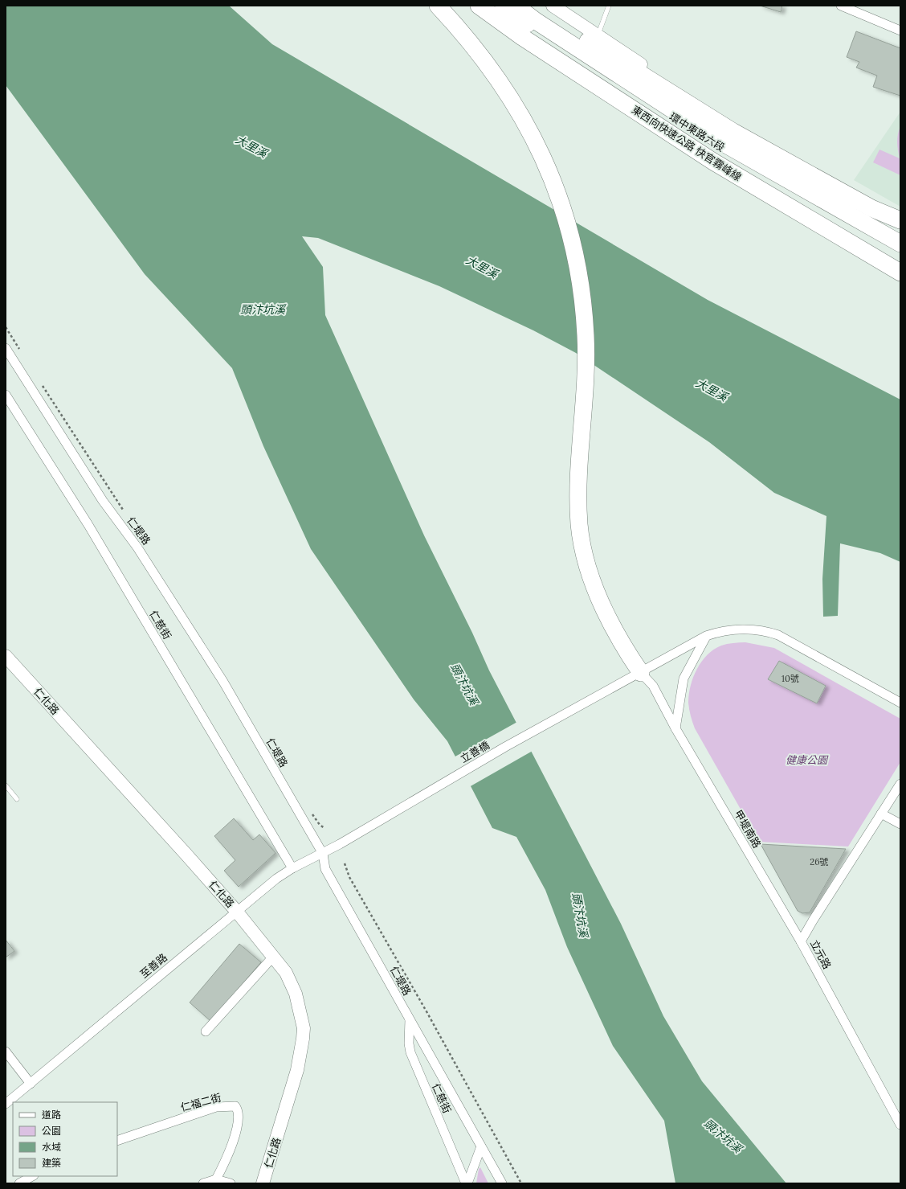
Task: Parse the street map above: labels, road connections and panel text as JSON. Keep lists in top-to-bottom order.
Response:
{
  "streets": {
    "highway": ["東西向快速公路 快官霧峰線"],
    "street": [
      "環中東路六段",
      "仁堤路",
      "仁慈街",
      "仁化路",
      "立善橋",
      "甲堤南路",
      "立元路",
      "至善路",
      "仁福二街"
    ]
  },
  "crossings": [
    ["仁堤路", "仁慈街"],
    ["仁堤路", "立善橋"],
    ["仁堤路", "至善路"],
    ["仁慈街", "至善路"],
    ["仁化路", "至善路"],
    ["立善橋", "甲堤南路"],
    ["立善橋", "至善路"],
    ["甲堤南路", "立元路"]
  ],
  "water": ["大里溪", "頭汴坑溪"],
  "parks": ["健康公園"],
  "house_numbers": ["10號", "26號"],
  "legend": [
    "道路",
    "公園",
    "水域",
    "建築"
  ]
}
